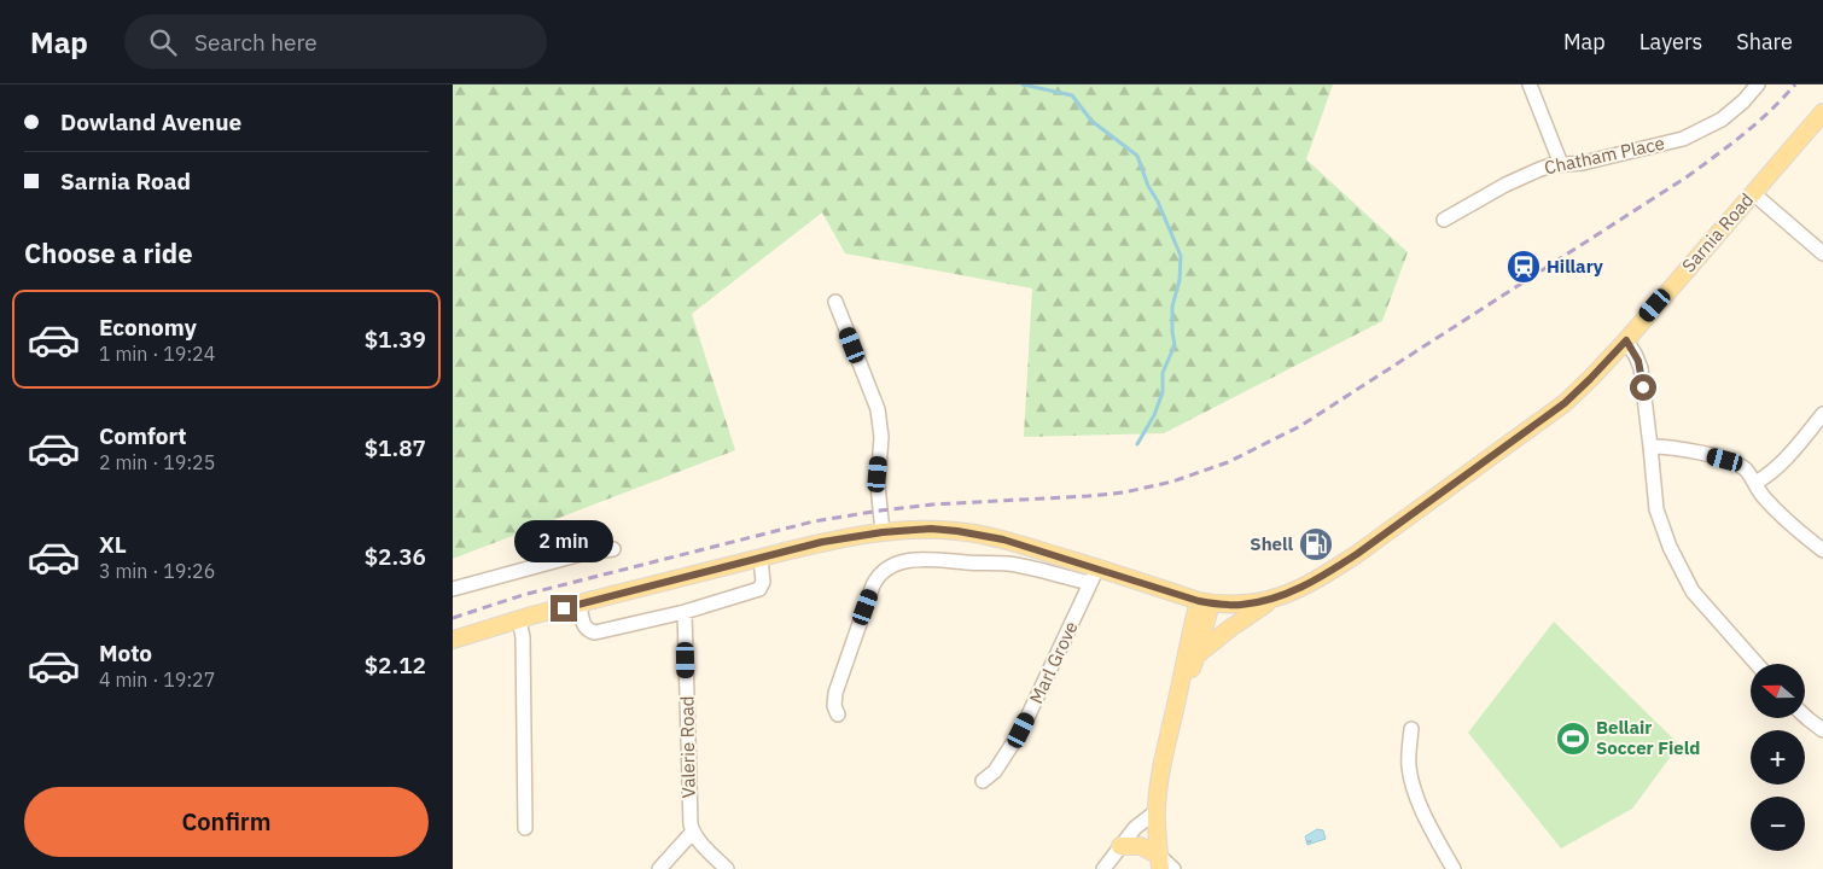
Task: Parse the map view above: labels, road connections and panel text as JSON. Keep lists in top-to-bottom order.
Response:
{
  "streets": {
    "main road": ["Sarnia Road"],
    "street": ["Chatham Place", "Marl Grove", "Valerie Road"]
  },
  "crossings": [
    ["Sarnia Road", "Marl Grove"]
  ],
  "places": {
    "station": ["Hillary"],
    "fuel station": ["Shell"],
    "sports": ["Bellair Soccer Field"]
  },
  "north": "left",
  "page": {
    "header": "Map",
    "search": "Search here",
    "nav": ["Map", "Layers", "Share"],
    "banner": ["Dowland Avenue", "Sarnia Road"],
    "heading": "Choose a ride",
    "list": [
      {
        "name": "Economy",
        "note": "1 min · 19:24",
        "value": "$1.39"
      },
      {
        "name": "Comfort",
        "note": "2 min · 19:25",
        "value": "$1.87"
      },
      {
        "name": "XL",
        "note": "3 min · 19:26",
        "value": "$2.36"
      },
      {
        "name": "Moto",
        "note": "4 min · 19:27",
        "value": "$2.12"
      }
    ],
    "bubble": "2 min",
    "map_buttons": ["+", "−"],
    "buttons": "Confirm"
  }
}
